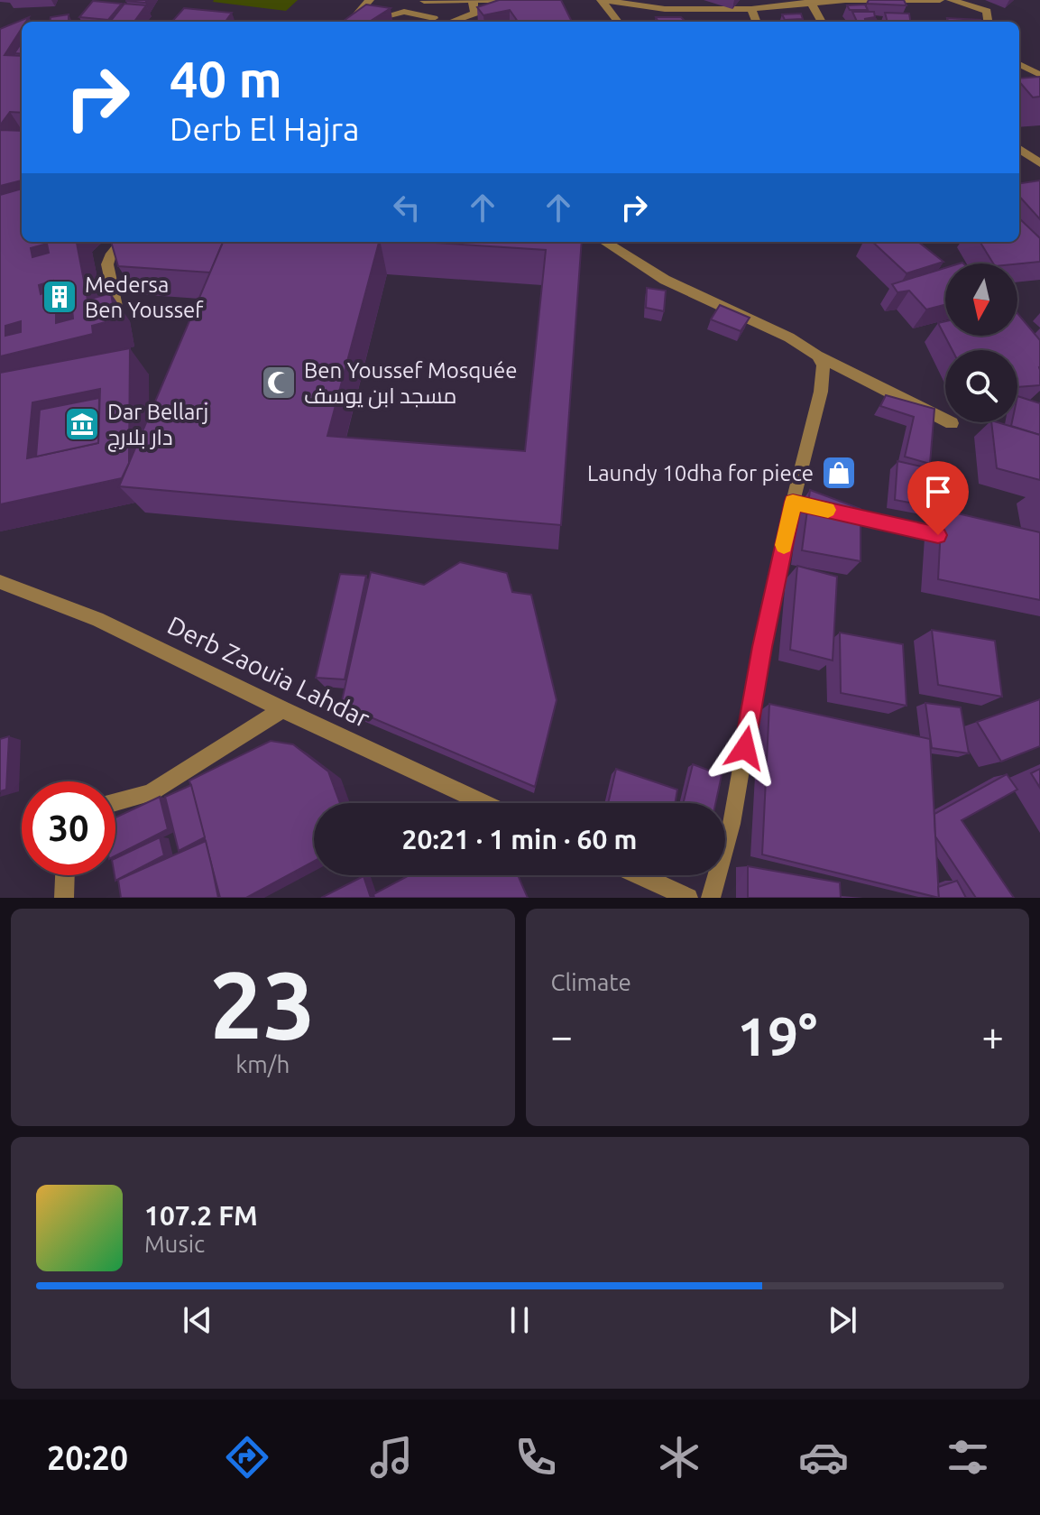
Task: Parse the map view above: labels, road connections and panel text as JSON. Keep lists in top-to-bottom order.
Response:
{
  "streets": {
    "street": ["Derb Zaouia Lahdar"]
  },
  "places": {
    "building": ["Medersa Ben Youssef"],
    "mosque": ["Ben Youssef Mosquée مسجد ابن يوسف"],
    "museum": ["Dar Bellarj دار بلارج"],
    "shop": ["Laundy 10dha for piece"]
  },
  "north": "bottom",
  "page": {
    "turn": ["40 m", "Derb El Hajra"],
    "limit": "30",
    "trip": "20:21 · 1 min · 60 m",
    "tile": [
      ["23", "km/h"],
      "Climate"
    ],
    "heat": ["−", "19°", "+"],
    "song": ["107.2 FM", "Music"],
    "tabs": "20:20"
  }
}
